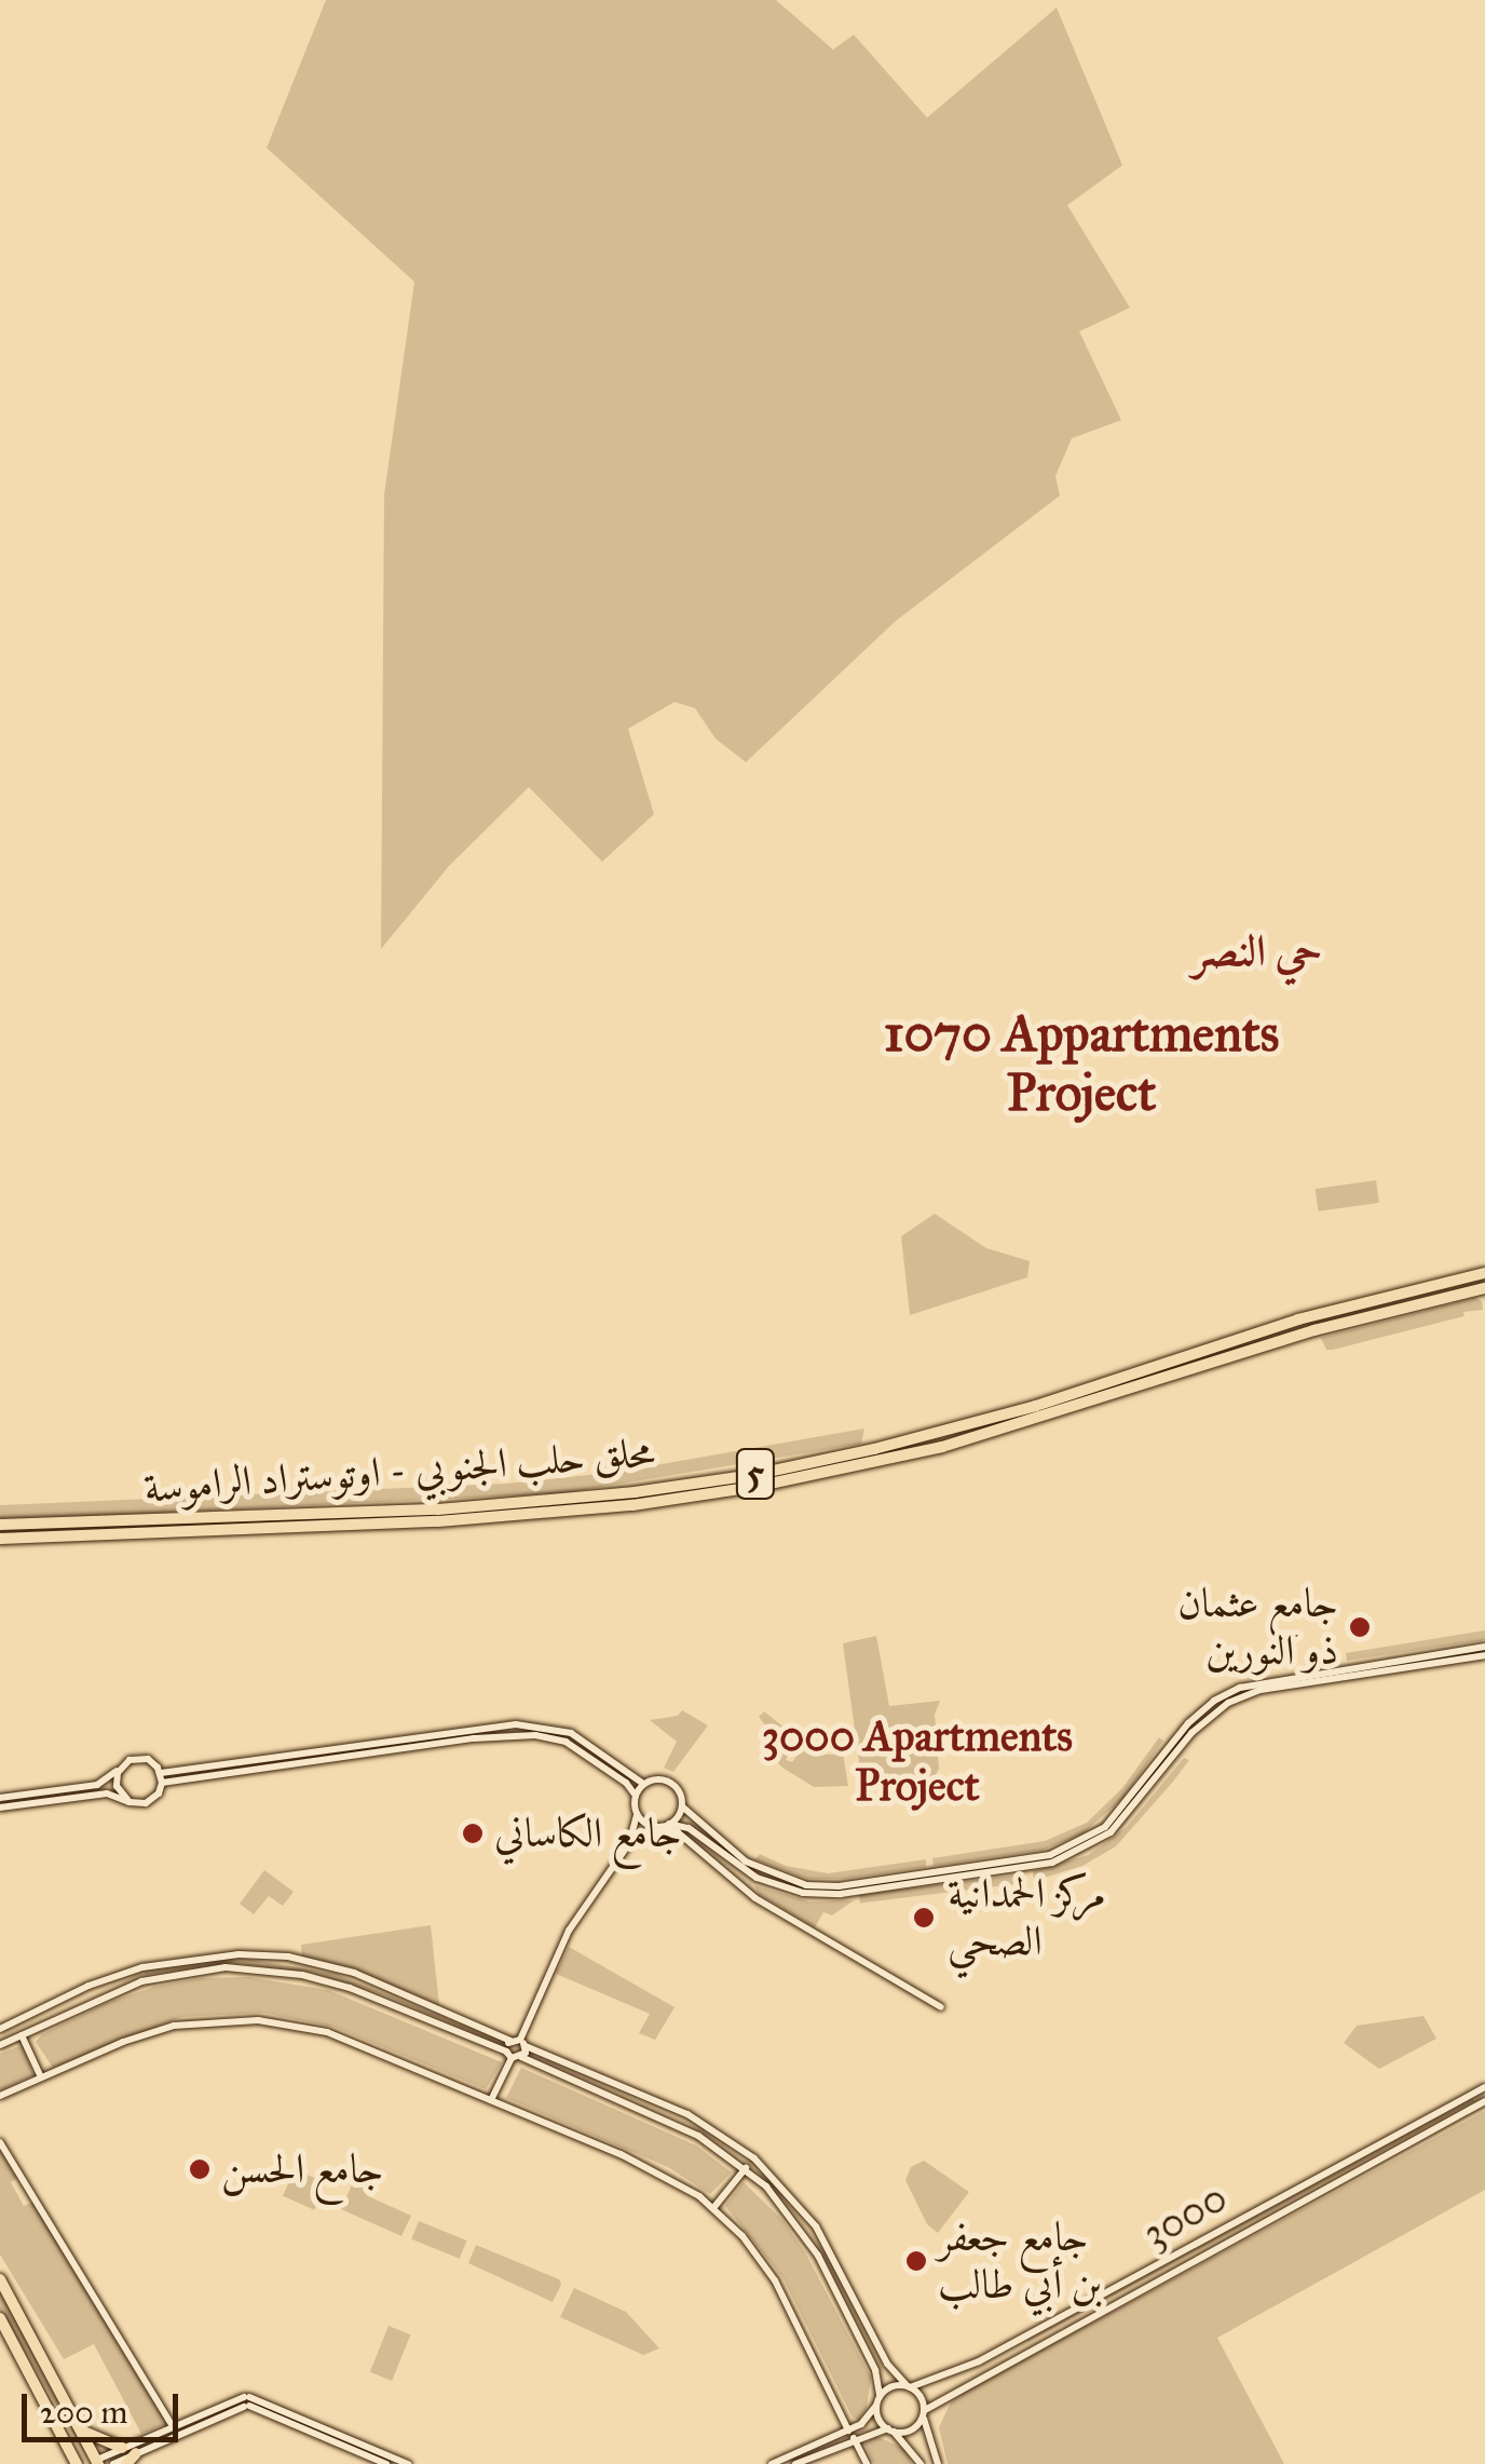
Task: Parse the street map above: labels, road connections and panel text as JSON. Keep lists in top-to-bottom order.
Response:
{
  "streets": {
    "highway": ["محلق حلب الجنوبي - اوتوستراد الراموسة", "5"],
    "street": ["3000"]
  },
  "districts": ["حي النصر", "1070 Appartments Project", "3000 Apartments Project"],
  "places": [
    "جامع عثمان ذو النورين",
    "جامع الكاساني",
    "مركز الحمدانية الصحي",
    "جامع الحسن",
    "جامع جعفر بن أبي طالب"
  ],
  "scale_bar": "200 m"
}
